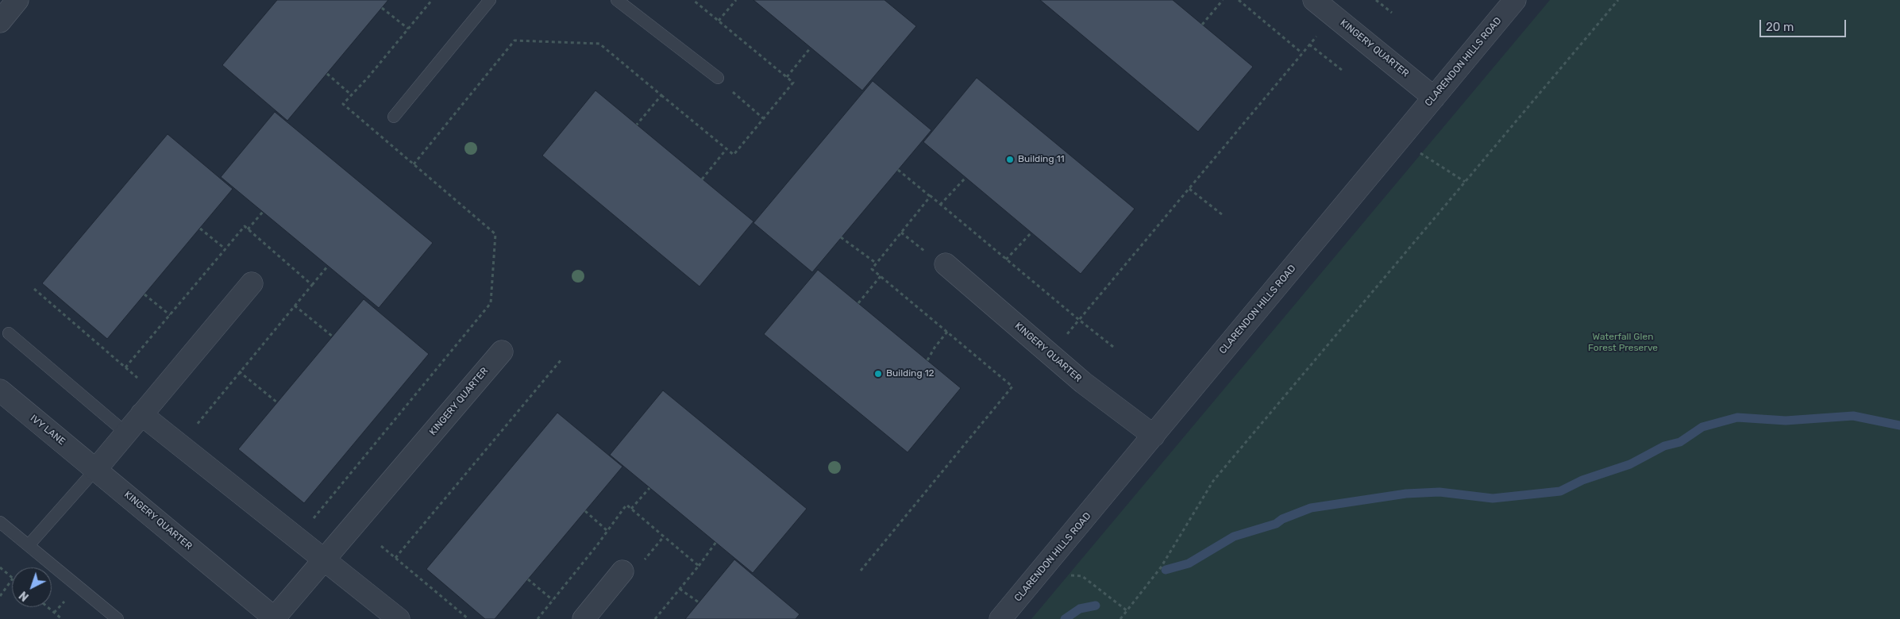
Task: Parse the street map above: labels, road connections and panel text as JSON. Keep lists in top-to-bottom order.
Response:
{
  "streets": {
    "street": ["KINGERY QUARTER", "CLARENDON HILLS ROAD", "IVY LANE"]
  },
  "crossings": [
    ["KINGERY QUARTER", "CLARENDON HILLS ROAD"],
    ["KINGERY QUARTER", "IVY LANE"]
  ],
  "parks": ["Waterfall Glen Forest Preserve"],
  "places": ["Building 11", "Building 12"],
  "scale_bar": "20 m",
  "north": "bottom left"
}
